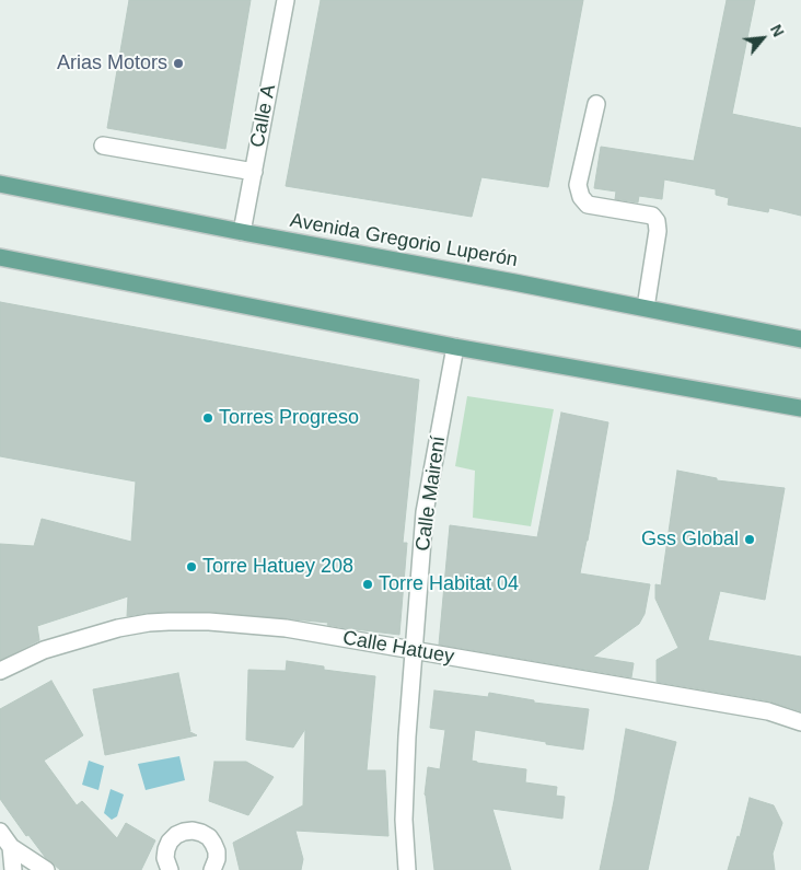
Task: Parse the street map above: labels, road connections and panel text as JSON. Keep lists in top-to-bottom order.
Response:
{
  "streets": {
    "main road": ["Avenida Gregorio Luperón"],
    "street": ["Calle A", "Calle Mairení", "Calle Hatuey"]
  },
  "crossings": [
    ["Calle A", "Avenida Gregorio Luperón"],
    ["Calle Mairení", "Calle Hatuey"]
  ],
  "places": [
    "Arias Motors",
    "Torres Progreso",
    "Gss Global",
    "Torre Hatuey 208",
    "Torre Habitat 04"
  ],
  "north": "top right"
}
